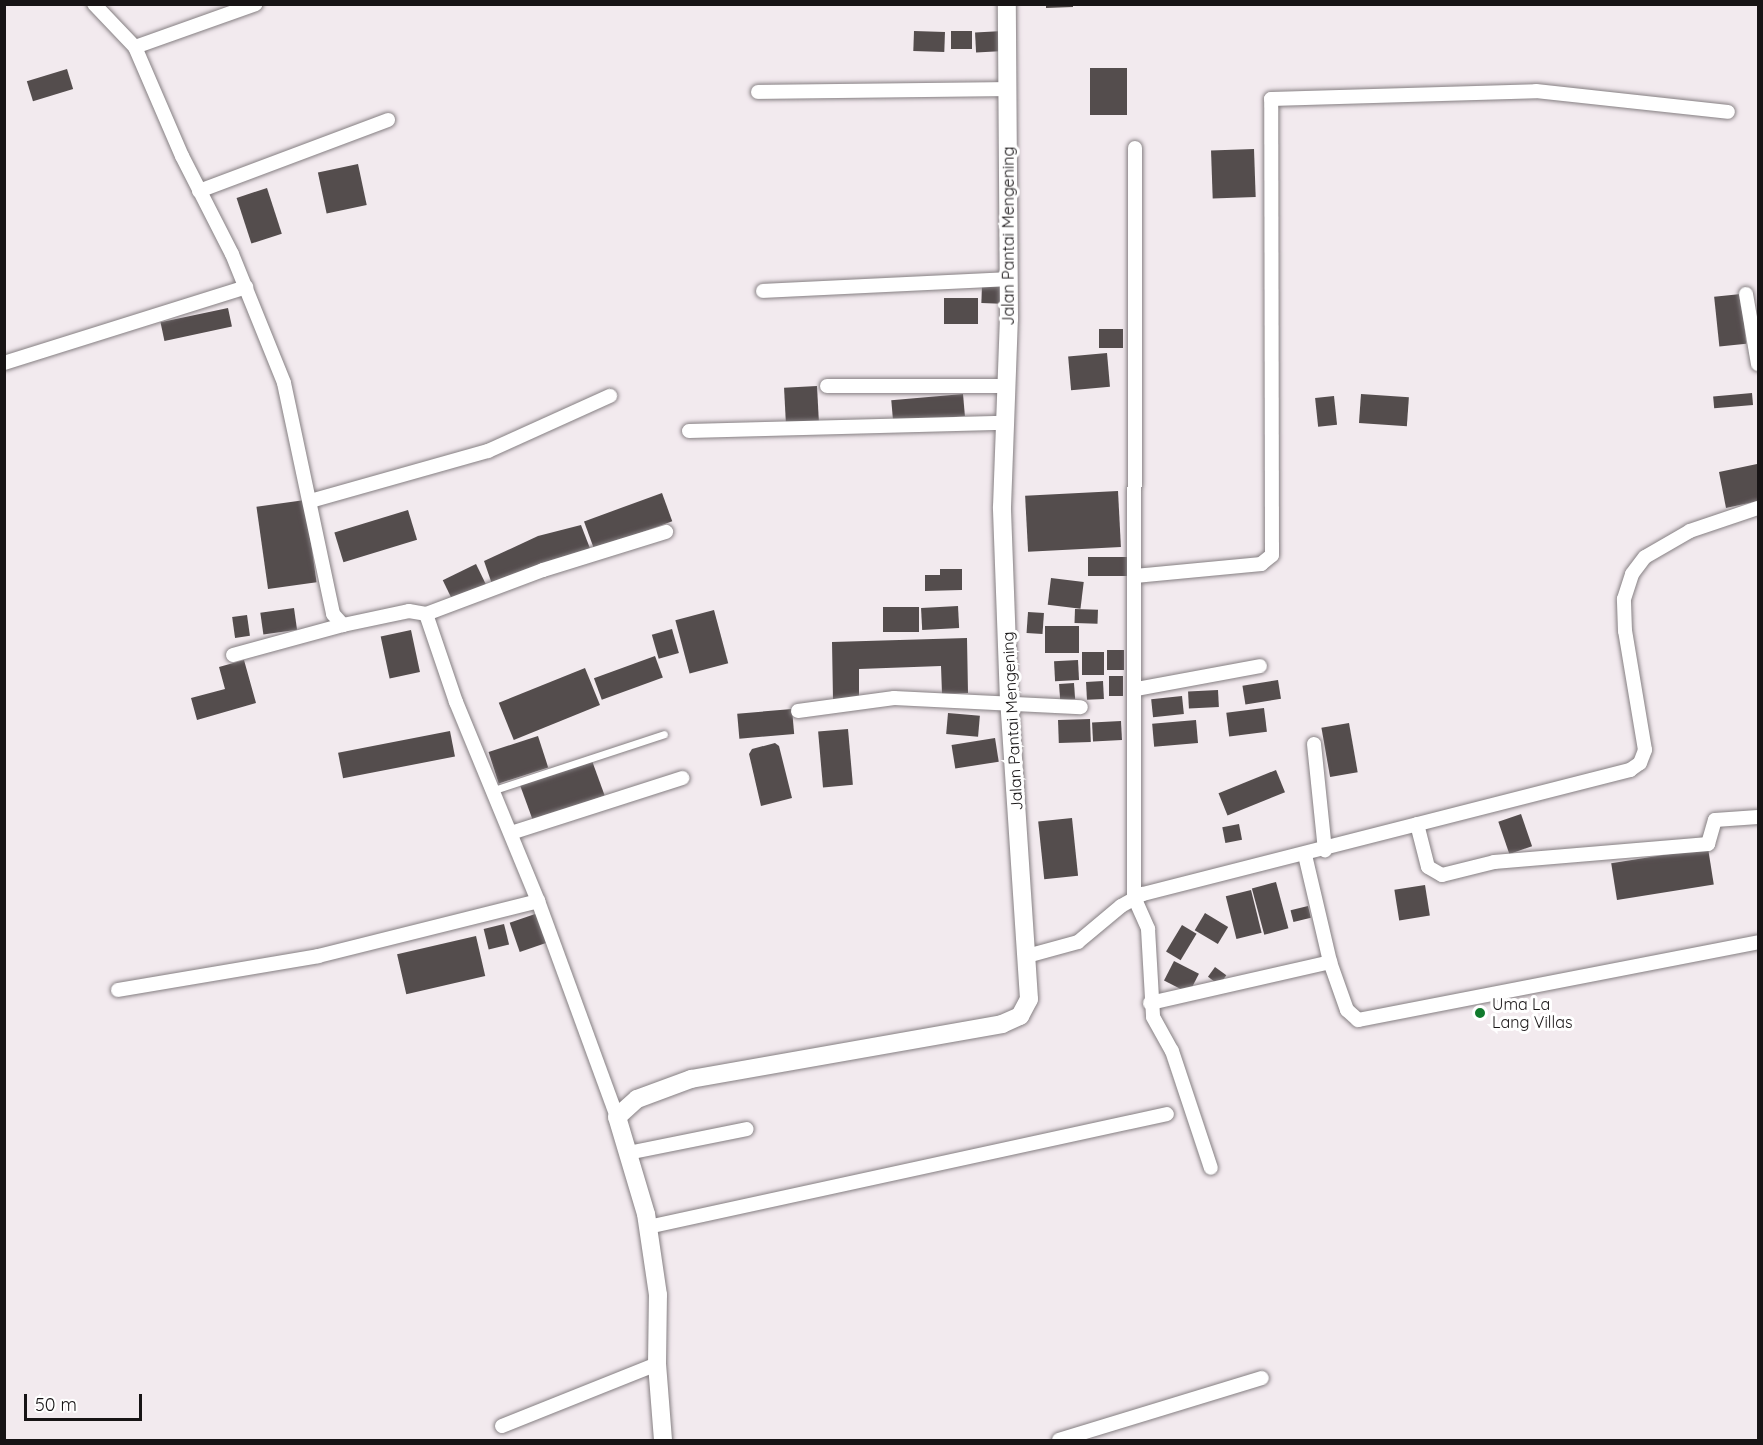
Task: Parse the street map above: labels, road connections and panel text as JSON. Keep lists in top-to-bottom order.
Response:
{
  "streets": {
    "street": ["Jalan Pantai Mengening"]
  },
  "places": ["Uma La Lang Villas"],
  "scale_bar": "50 m"
}
